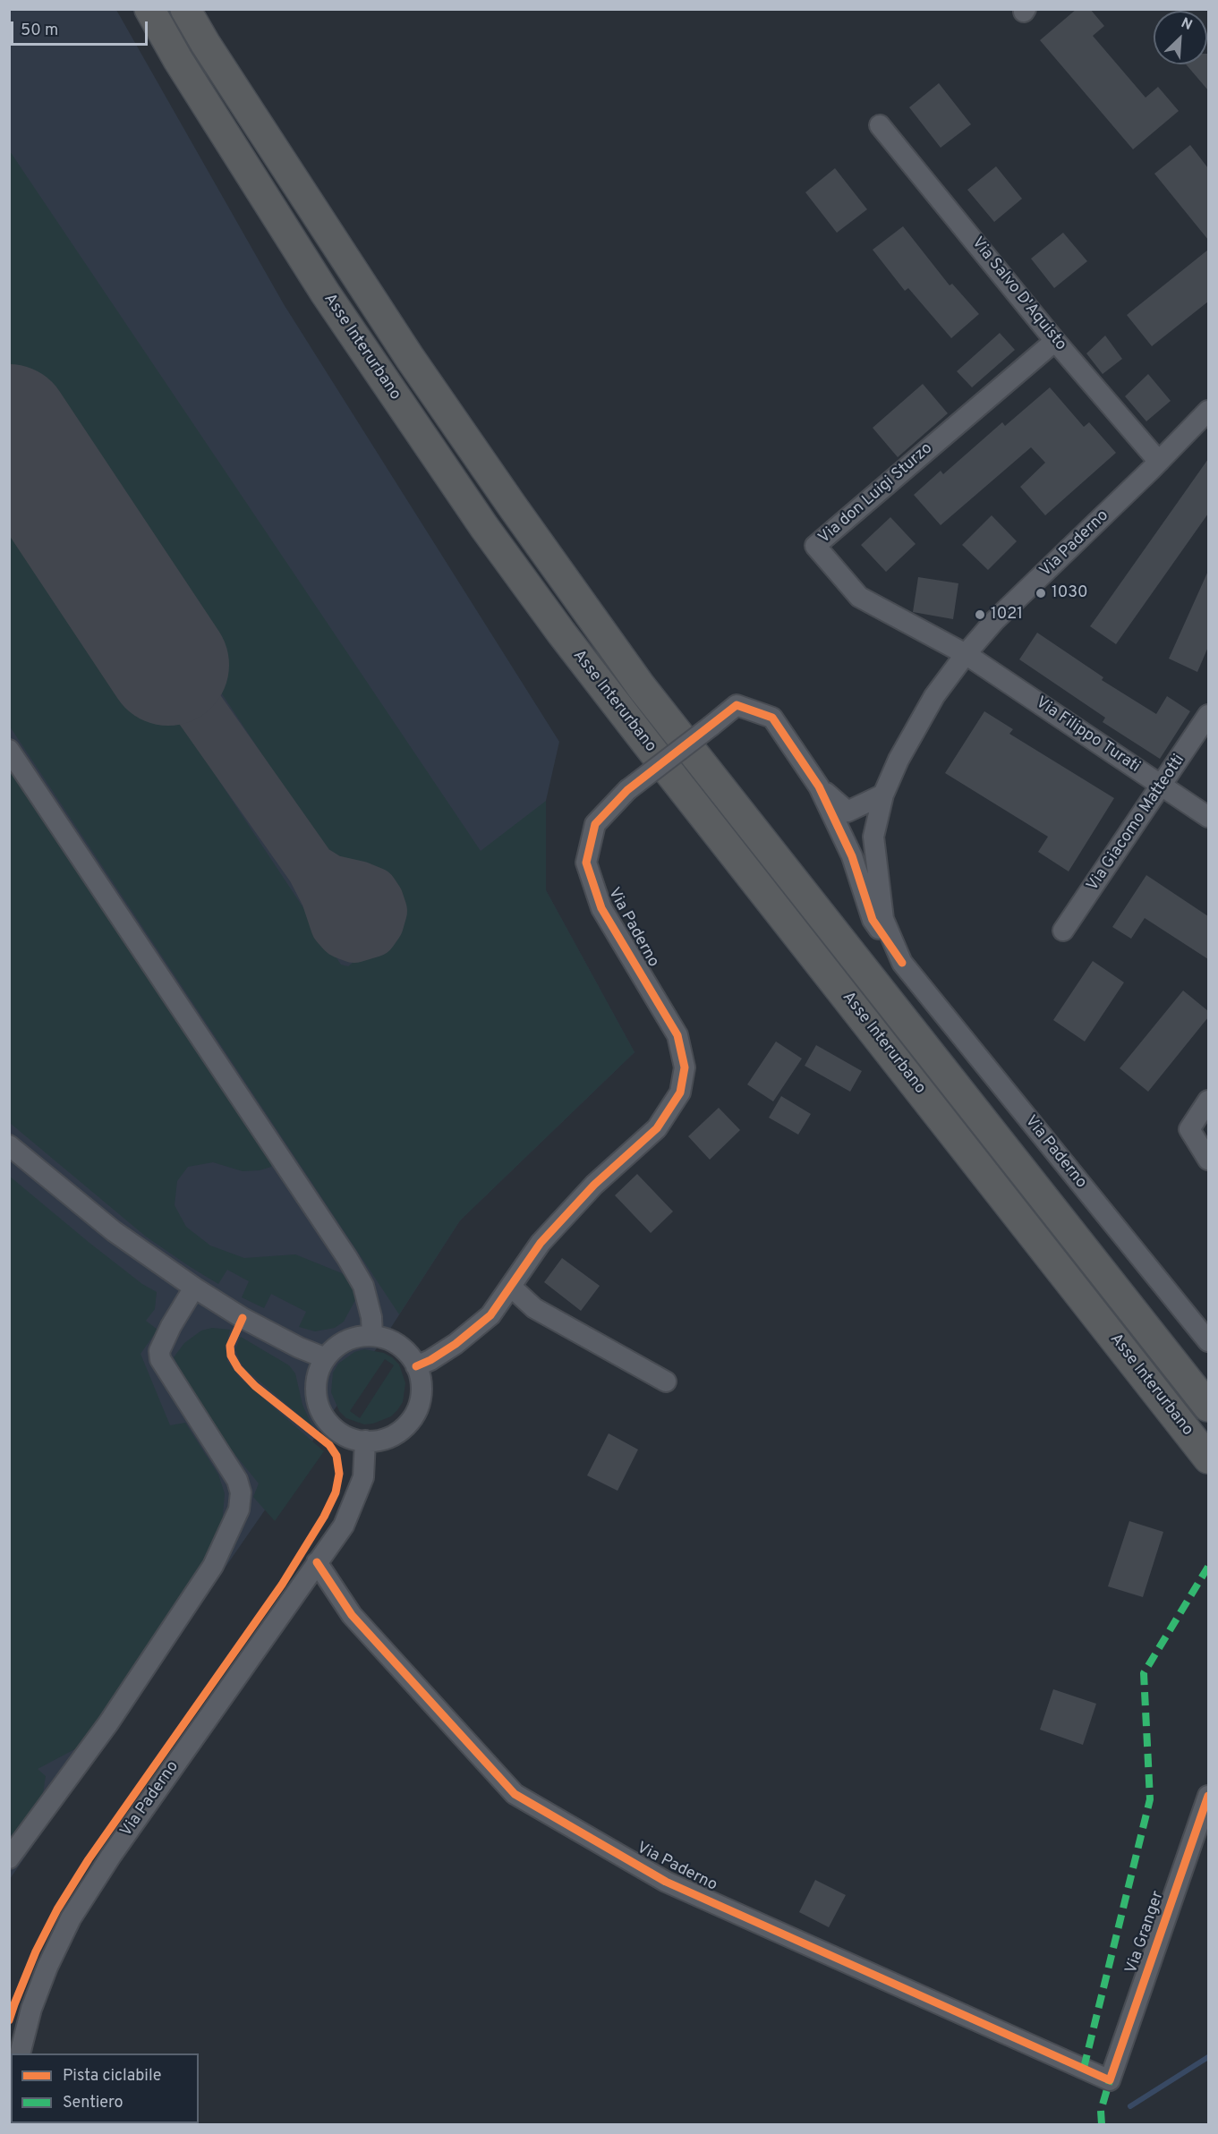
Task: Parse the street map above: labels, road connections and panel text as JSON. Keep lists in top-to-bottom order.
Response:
{
  "streets": {
    "highway": ["Asse Interurbano"],
    "street": [
      "Via Salvo D'Aquisto",
      "Via don Luigi Sturzo",
      "Via Paderno",
      "Via Filippo Turati",
      "Via Giacomo Matteotti",
      "Via Granger"
    ]
  },
  "crossings": [
    ["Via Salvo D'Aquisto", "Via don Luigi Sturzo"],
    ["Via Salvo D'Aquisto", "Via Paderno"],
    ["Via don Luigi Sturzo", "Via Paderno"],
    ["Via don Luigi Sturzo", "Via Filippo Turati"],
    ["Via Paderno", "Via Filippo Turati"],
    ["Via Paderno", "Via Granger"],
    ["Via Filippo Turati", "Via Giacomo Matteotti"]
  ],
  "places": ["1030", "1021"],
  "legend": ["Pista ciclabile", "Sentiero"],
  "scale_bar": "50 m",
  "north": "top right"
}
